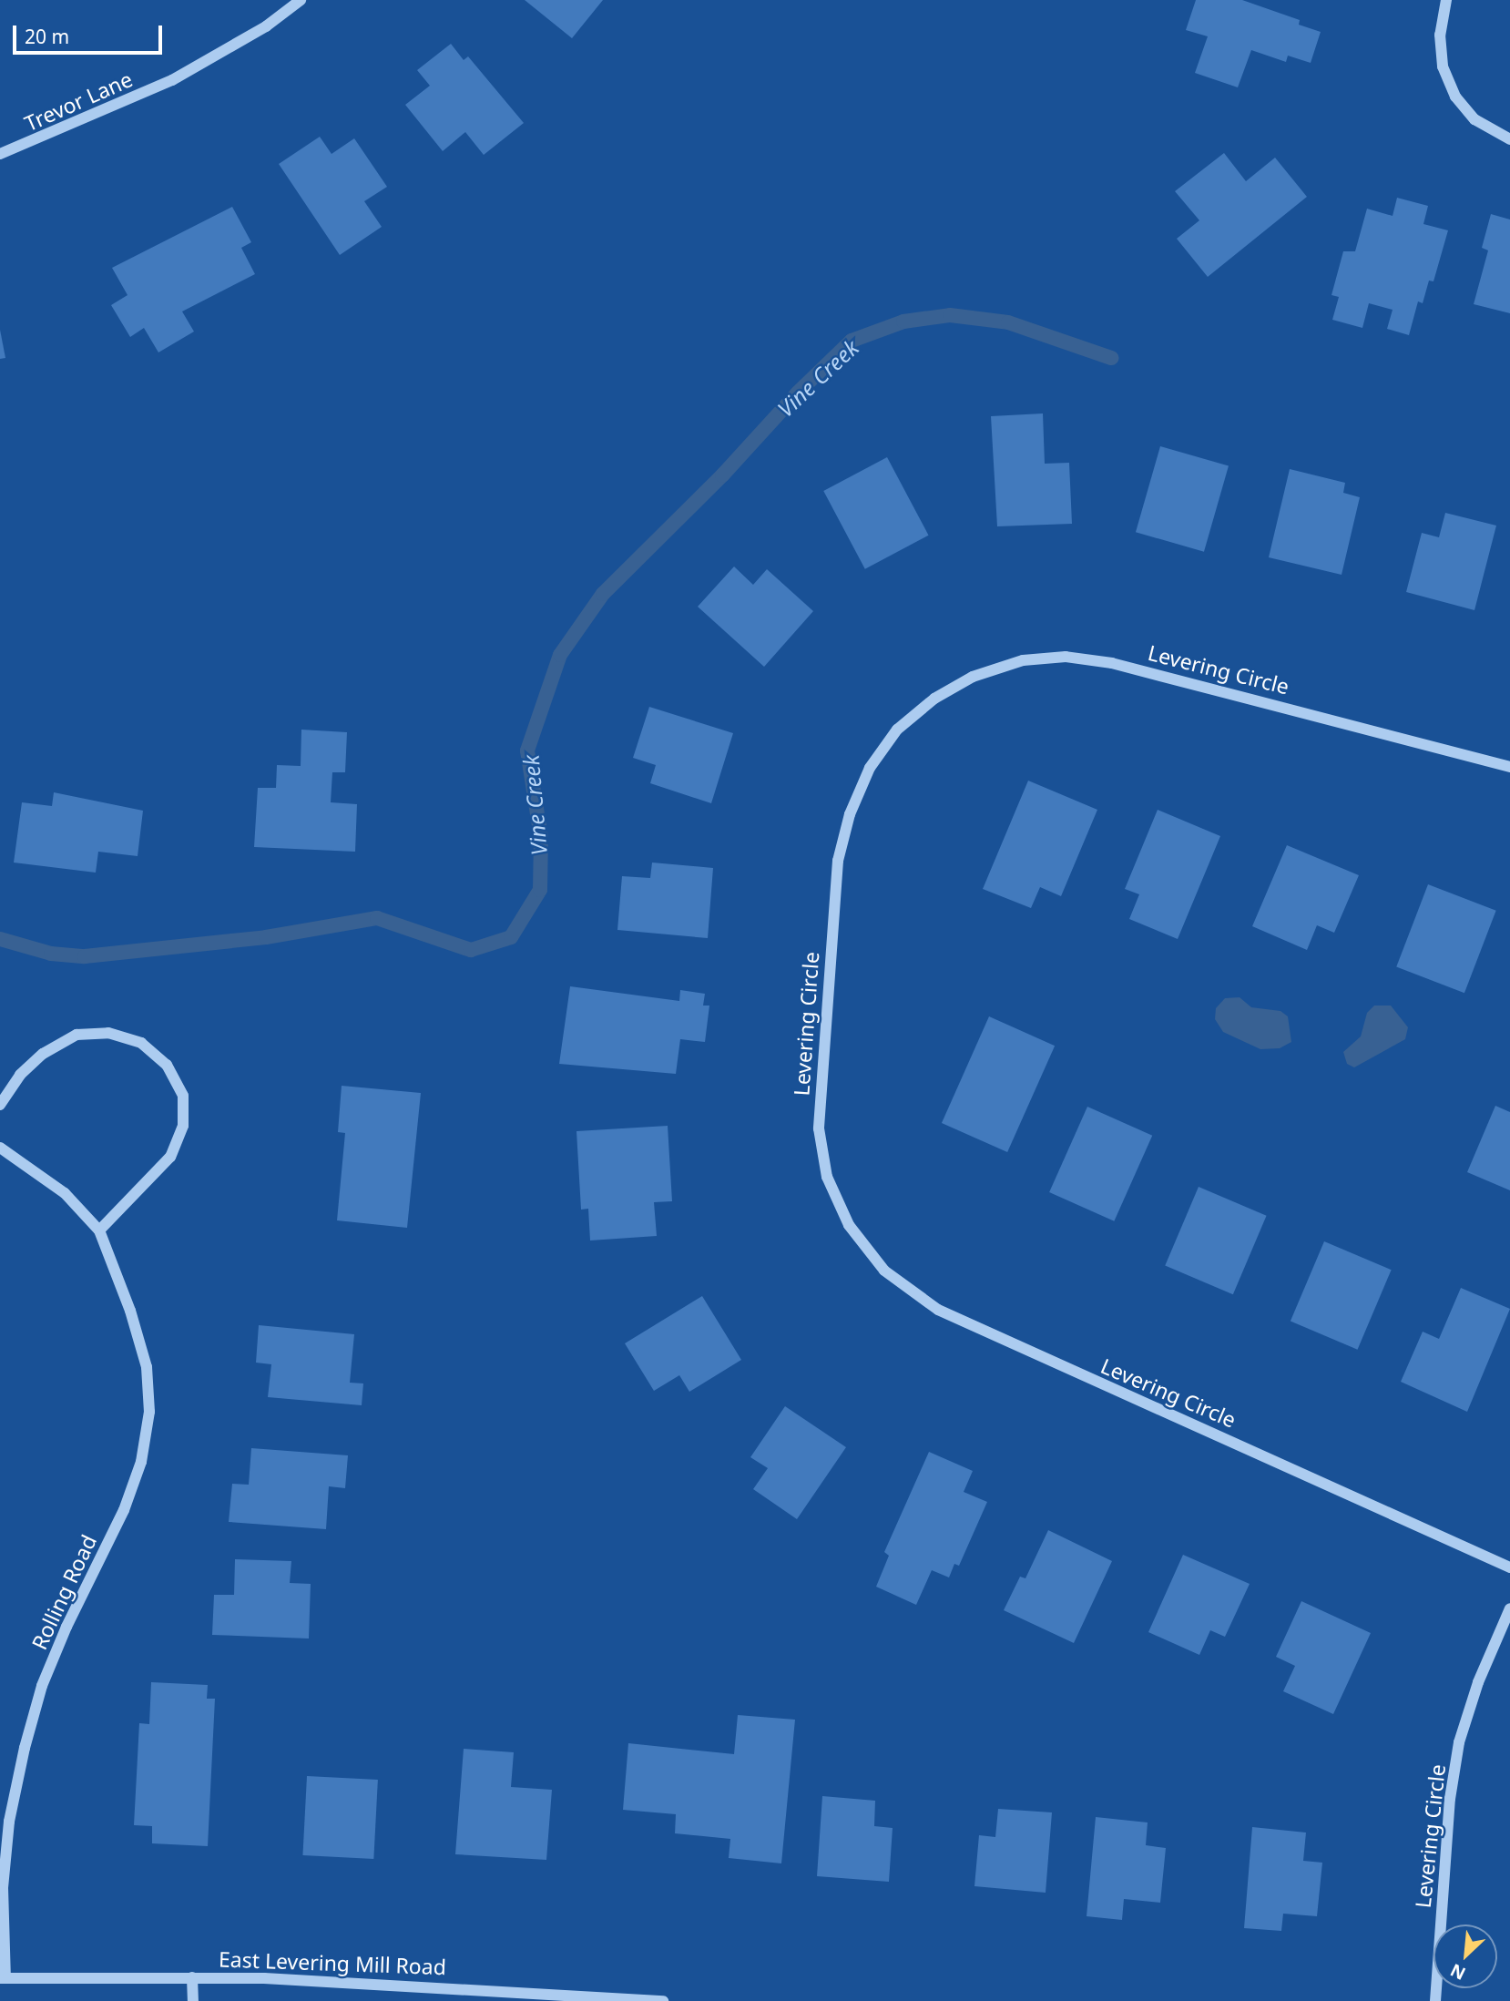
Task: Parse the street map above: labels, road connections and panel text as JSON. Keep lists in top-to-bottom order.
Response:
{
  "streets": {
    "street": [
      "Trevor Lane",
      "Levering Circle",
      "Rolling Road",
      "East Levering Mill Road"
    ]
  },
  "crossings": [
    ["Rolling Road", "East Levering Mill Road"]
  ],
  "water": ["Vine Creek"],
  "scale_bar": "20 m",
  "north": "bottom left"
}
